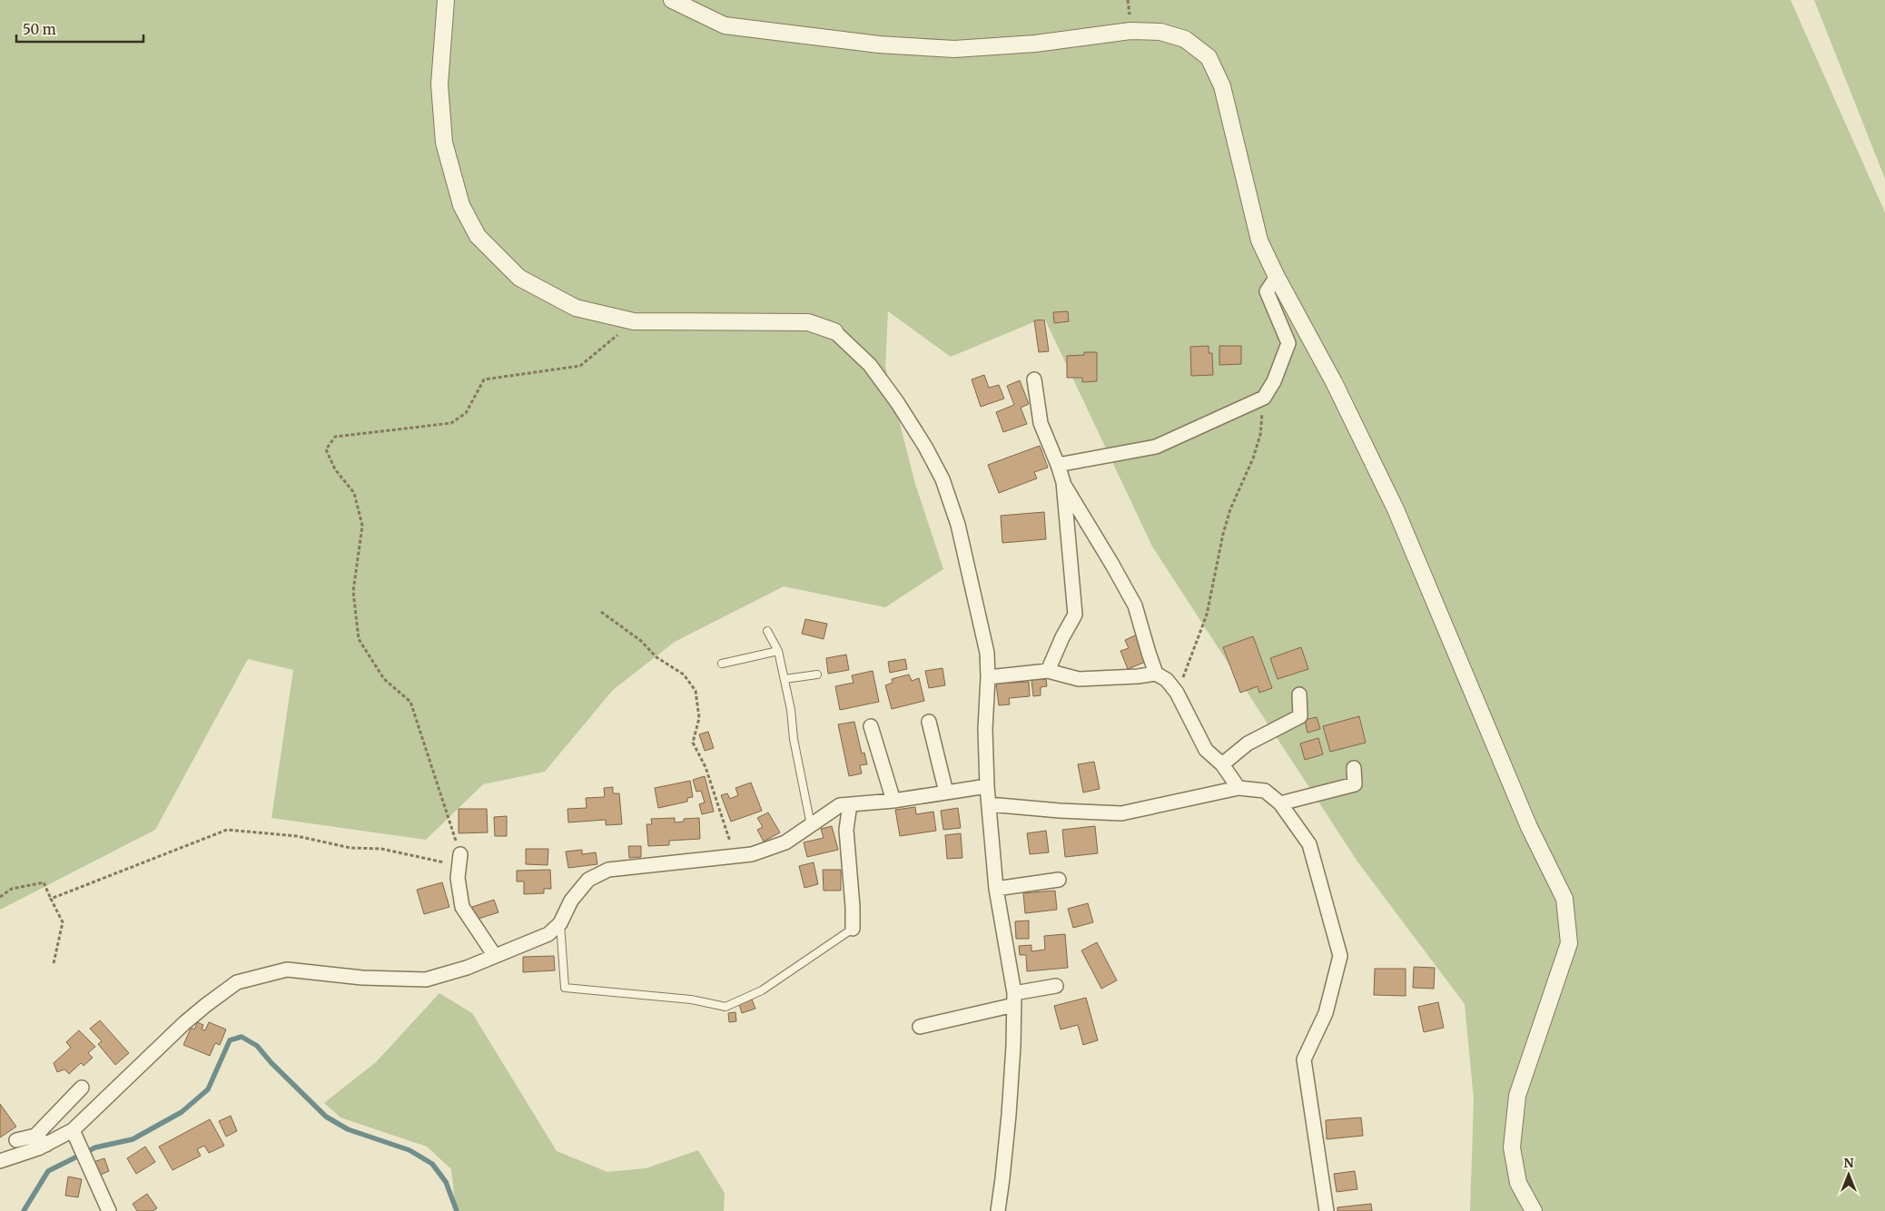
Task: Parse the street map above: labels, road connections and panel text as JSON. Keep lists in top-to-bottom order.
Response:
{
  "scale_bar": "50 m",
  "north": "top"
}
